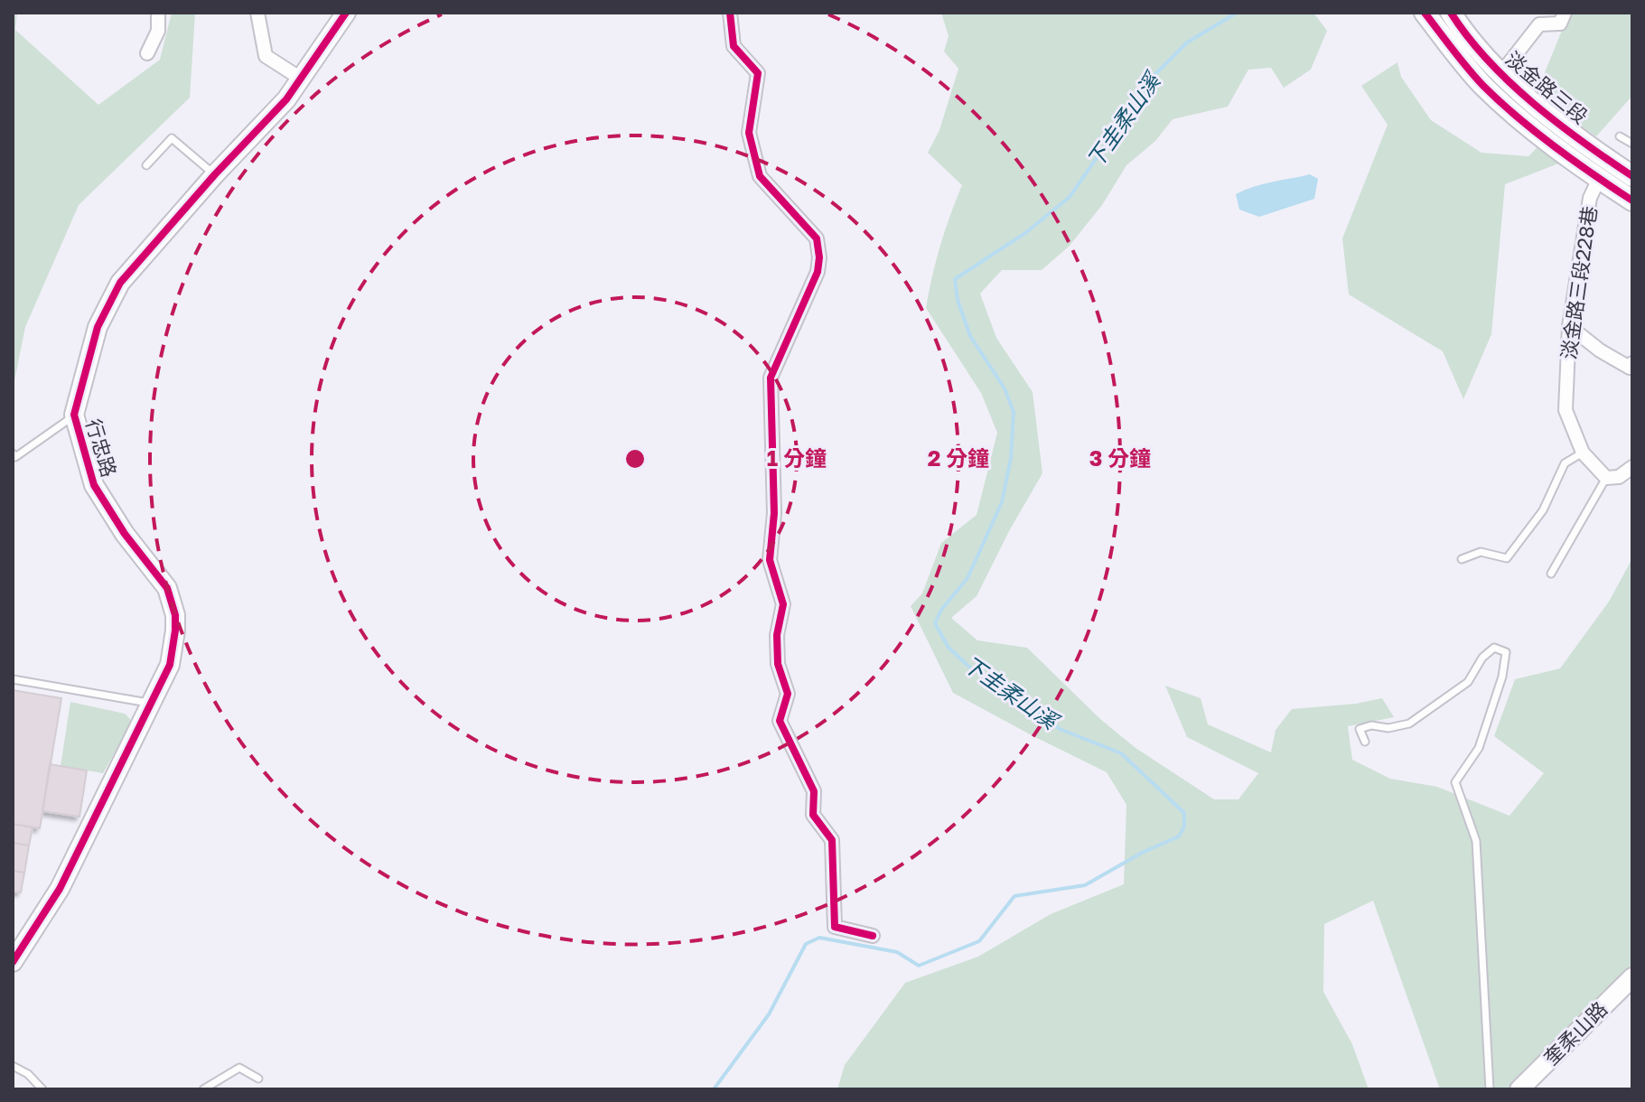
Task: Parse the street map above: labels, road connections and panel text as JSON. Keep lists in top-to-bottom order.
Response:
{
  "streets": {
    "main road": ["淡金路三段"],
    "street": ["淡金路三段228巷", "行忠路", "奎柔山路"]
  },
  "crossings": [
    ["淡金路三段", "淡金路三段228巷"]
  ],
  "water": ["下圭柔山溪"],
  "rings": ["1 分鐘", "2 分鐘", "3 分鐘"]
}
